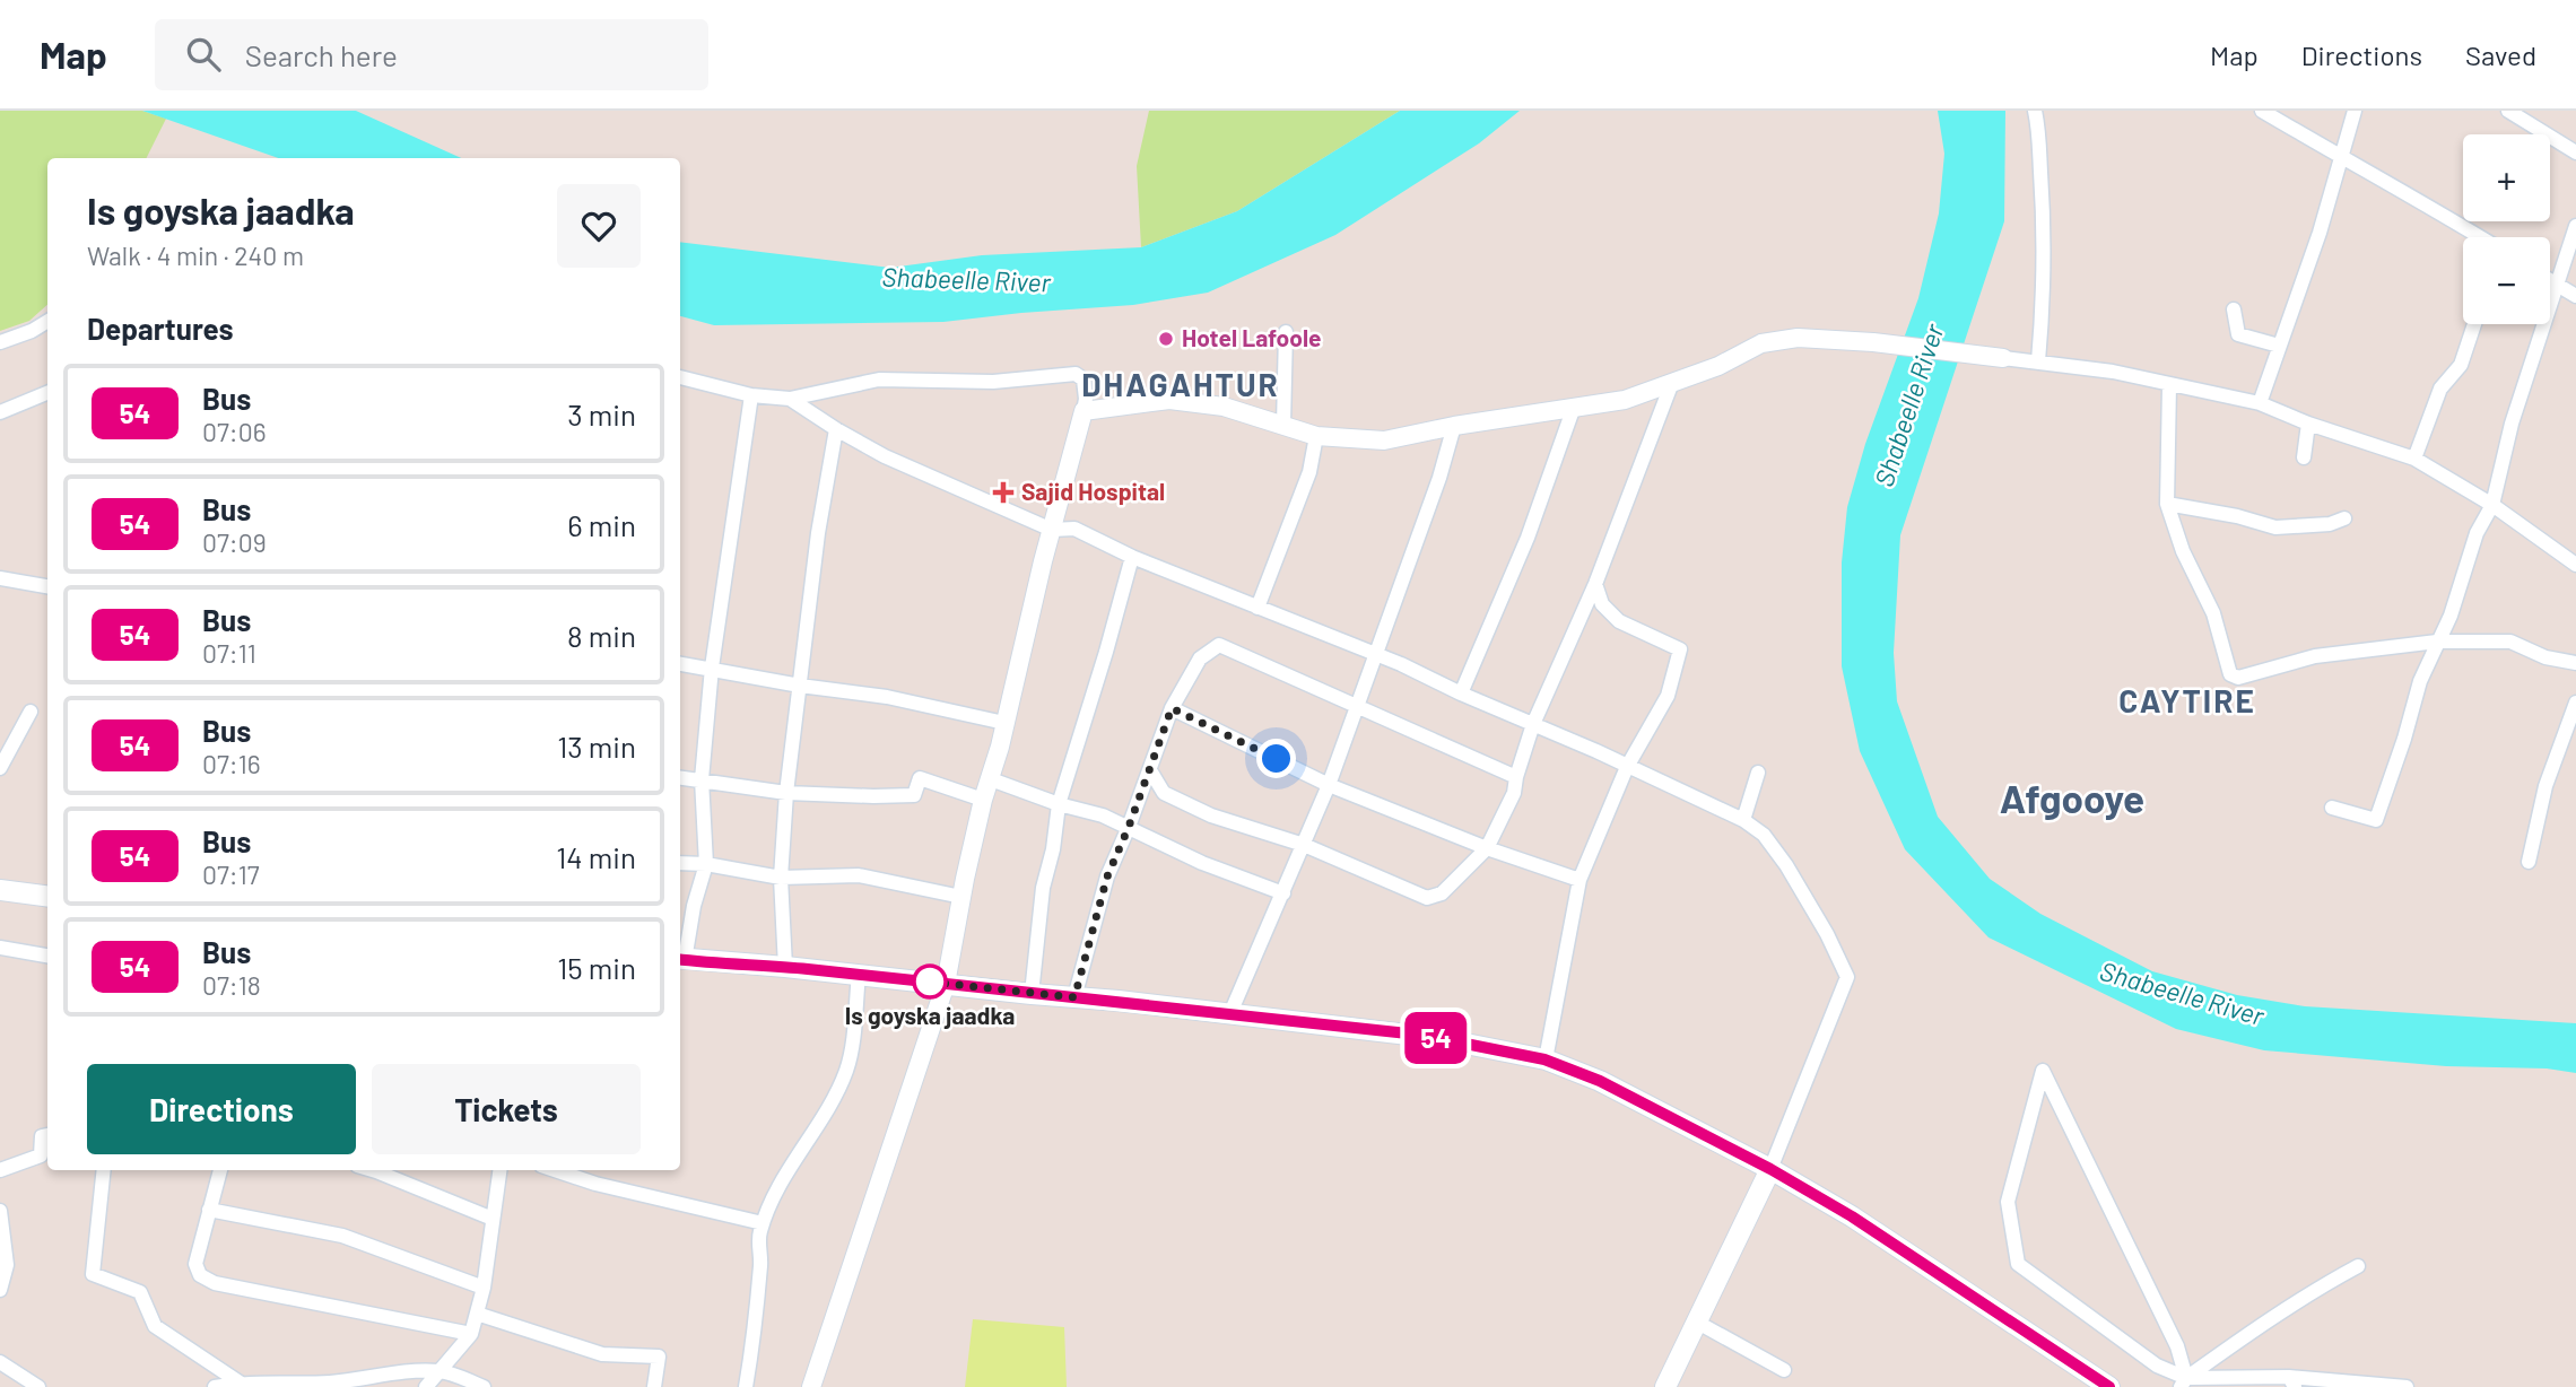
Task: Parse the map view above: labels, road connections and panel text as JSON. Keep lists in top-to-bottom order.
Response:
{
  "districts": ["DHAGAHTUR", "CAYTIRE", "Afgooye"],
  "water": ["Shabeelle River"],
  "places": {
    "other": ["Hotel Lafoole", "Is goyska jaadka"],
    "health": ["Sajid Hospital"]
  },
  "lines": ["bus line 54"],
  "page": {
    "header": "Map",
    "search": "Search here",
    "nav": ["Map", "Directions", "Saved"],
    "on_map": "54",
    "map_buttons": ["+", "−"],
    "heading": [
      ["Is goyska jaadka", "Walk · 4 min · 240 m"],
      "Departures"
    ],
    "list": [
      {
        "mark": "54",
        "name": "Bus",
        "note": "07:06",
        "value": "3 min"
      },
      {
        "mark": "54",
        "name": "Bus",
        "note": "07:09",
        "value": "6 min"
      },
      {
        "mark": "54",
        "name": "Bus",
        "note": "07:11",
        "value": "8 min"
      },
      {
        "mark": "54",
        "name": "Bus",
        "note": "07:16",
        "value": "13 min"
      },
      {
        "mark": "54",
        "name": "Bus",
        "note": "07:17",
        "value": "14 min"
      },
      {
        "mark": "54",
        "name": "Bus",
        "note": "07:18",
        "value": "15 min"
      }
    ],
    "buttons": ["Directions", "Tickets"]
  }
}
